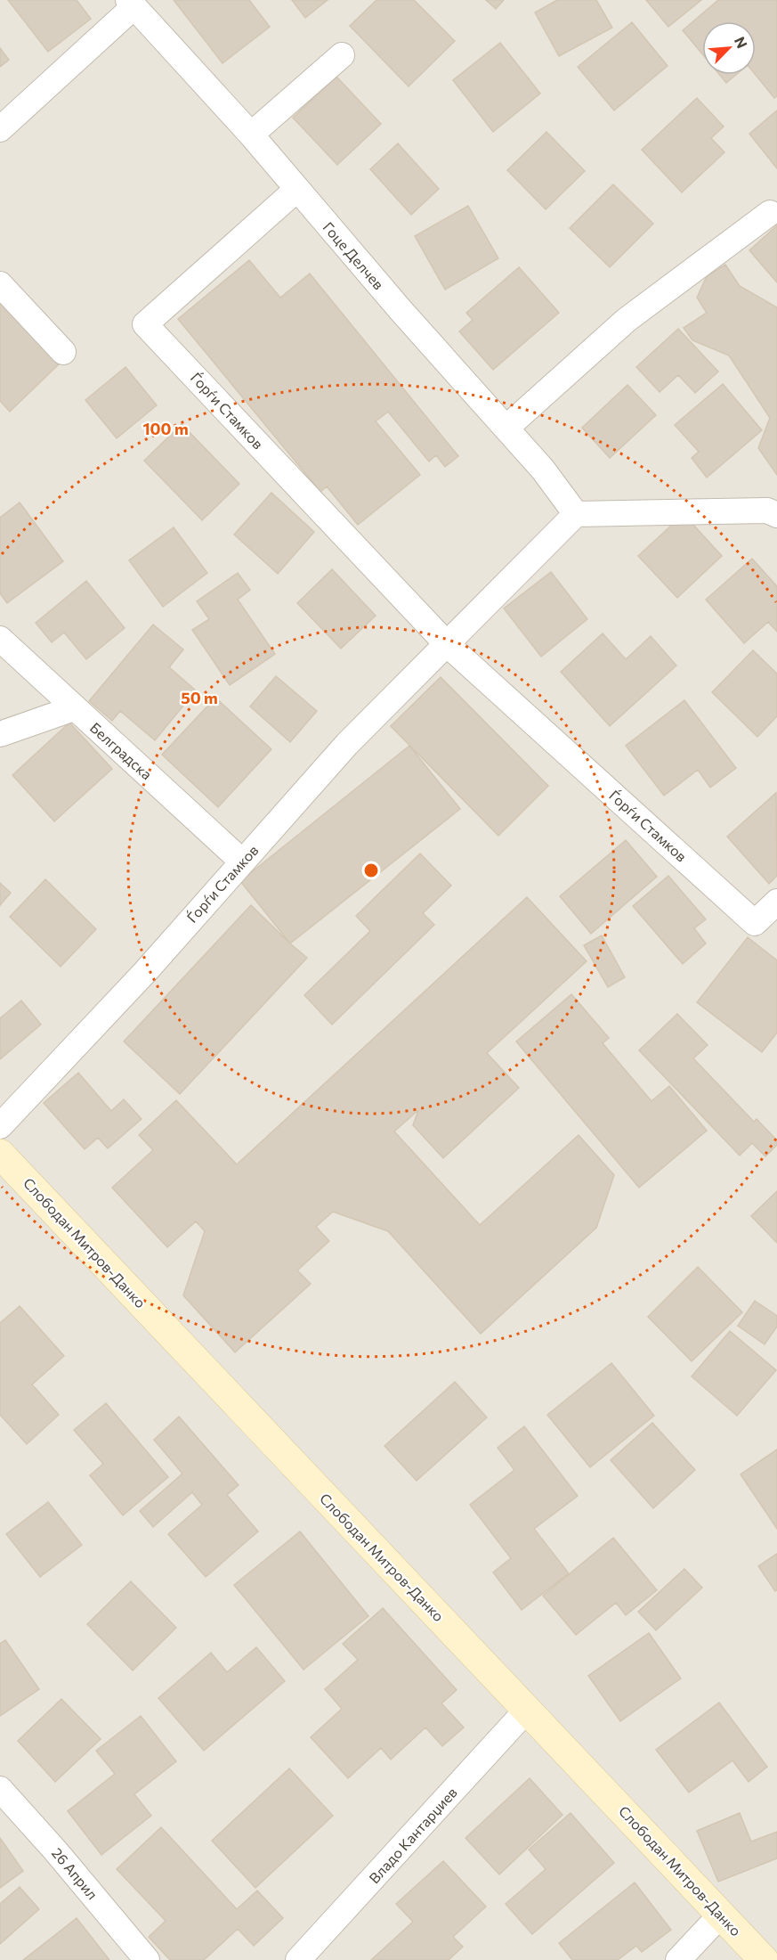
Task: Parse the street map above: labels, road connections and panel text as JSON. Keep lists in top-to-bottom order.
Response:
{
  "streets": {
    "street": [
      "Гоце Делчев",
      "Ѓорѓи Стамков",
      "Белградска",
      "Слободан Митров-Данко",
      "Владо Кантарџиев",
      "26 Април"
    ]
  },
  "crossings": [
    ["Гоце Делчев", "Ѓорѓи Стамков"],
    ["Ѓорѓи Стамков", "Белградска"],
    ["Слободан Митров-Данко", "Владо Кантарџиев"]
  ],
  "north": "top right",
  "rings": ["100 m", "50 m"]
}
